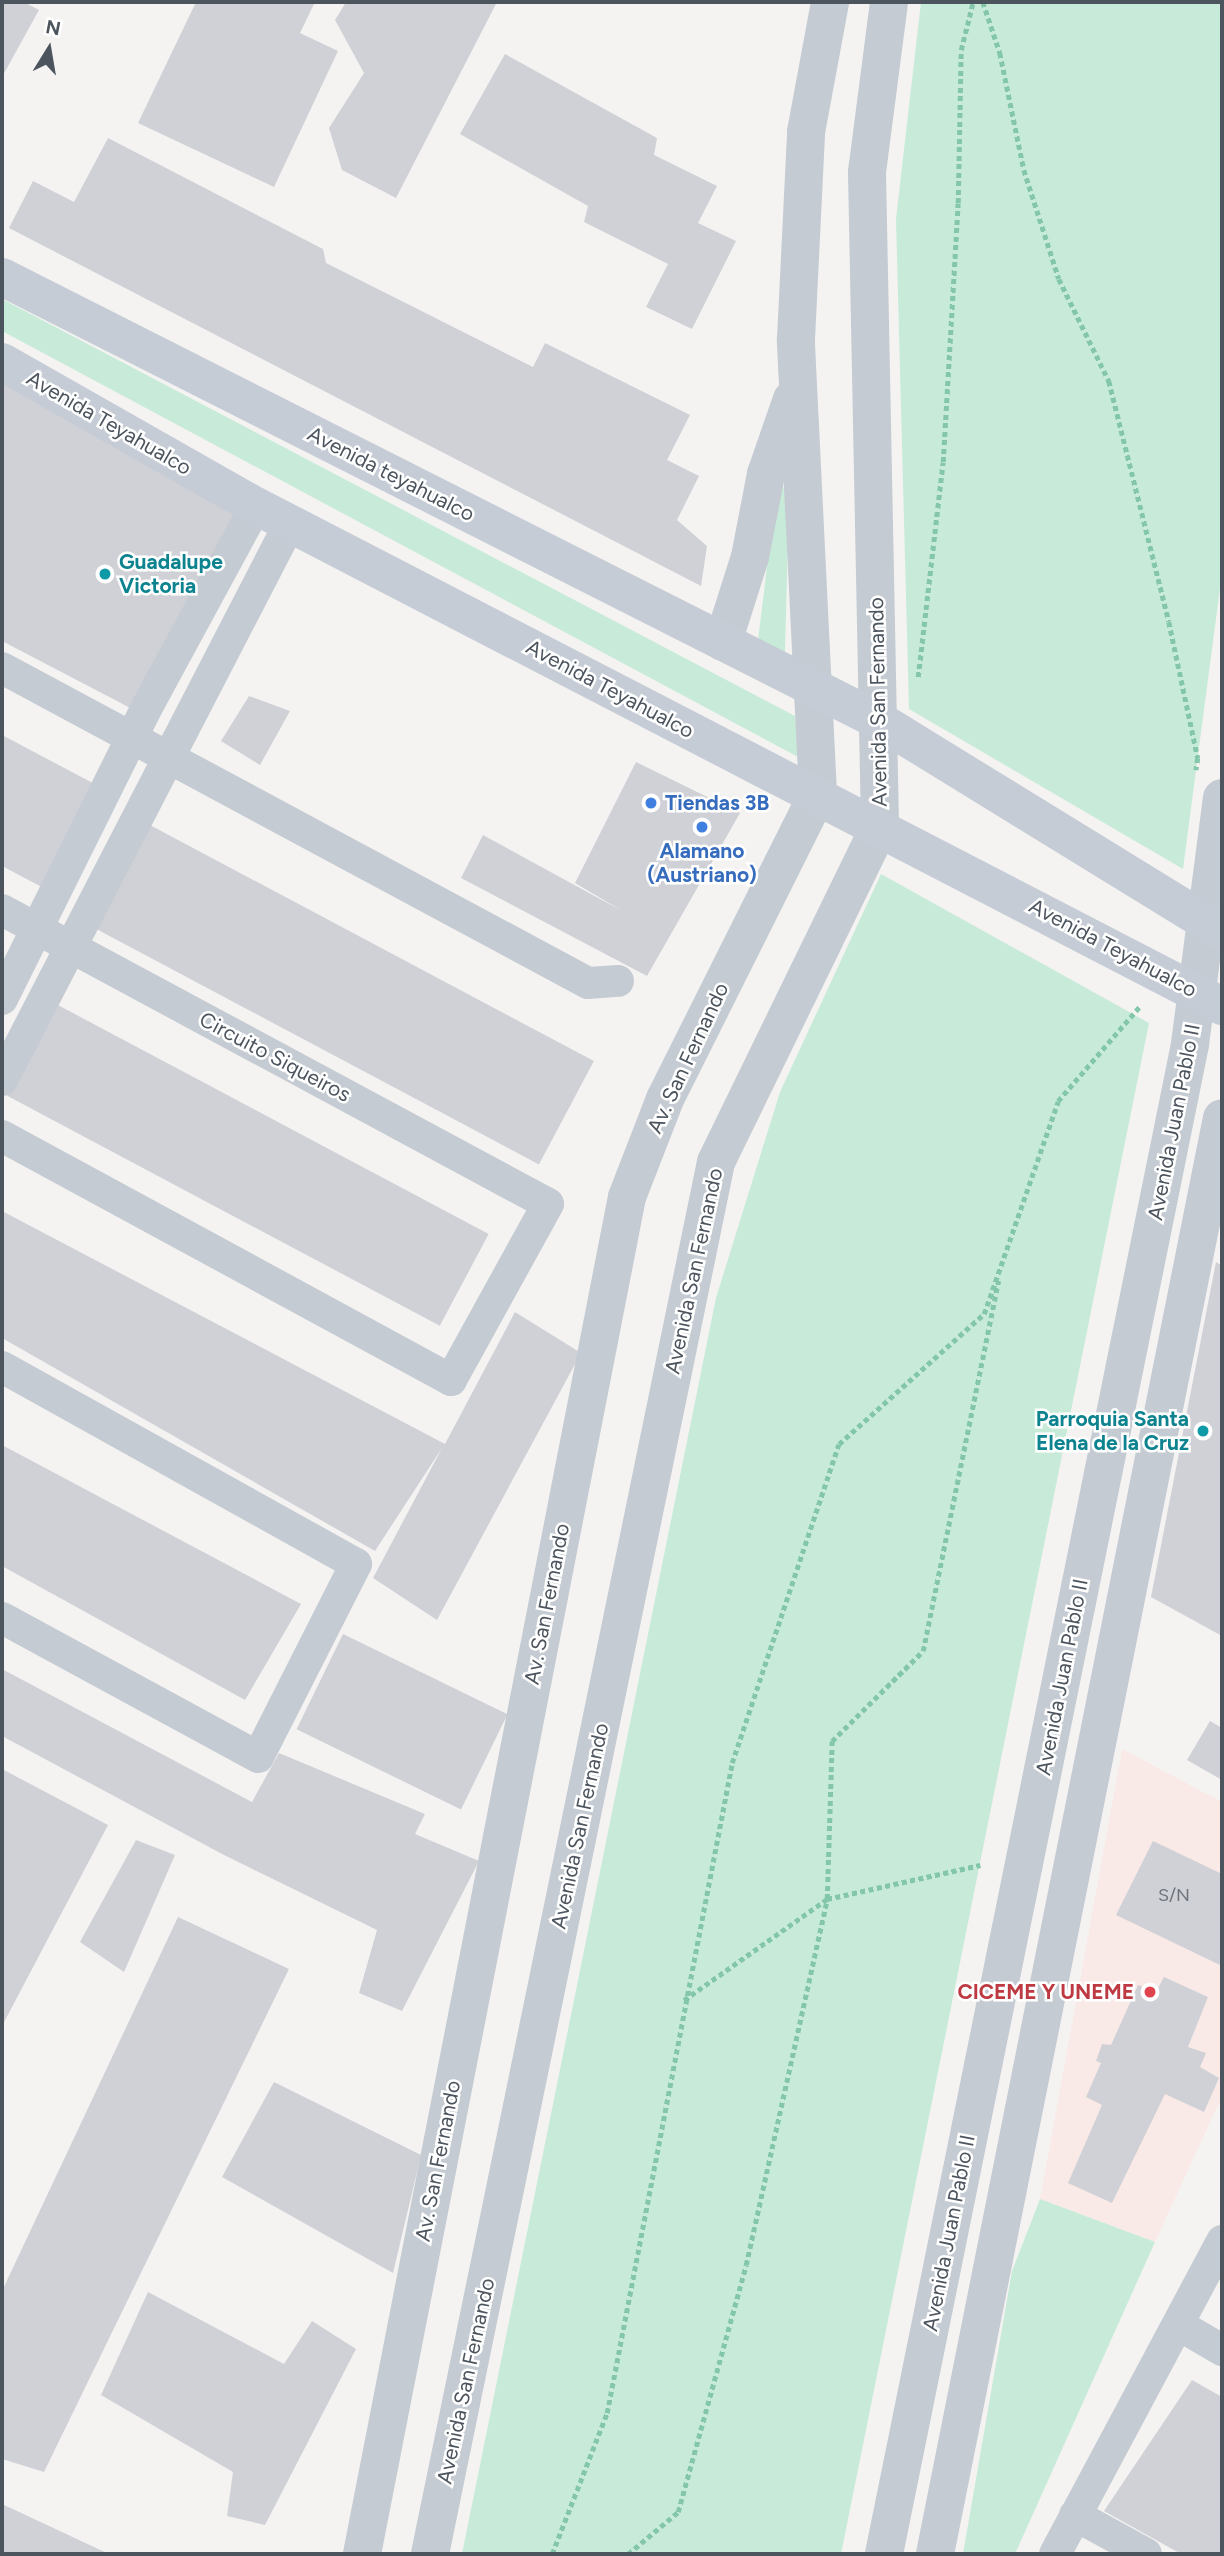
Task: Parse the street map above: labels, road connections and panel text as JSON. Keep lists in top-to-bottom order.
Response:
{
  "streets": {
    "main road": ["Avenida Teyahualco", "Avenida teyahualco"],
    "street": [
      "Avenida San Fernando",
      "Circuito Siqueiros",
      "Av. San Fernando",
      "Avenida Juan Pablo II"
    ]
  },
  "crossings": [
    ["Avenida Teyahualco", "Avenida San Fernando"],
    ["Avenida Teyahualco", "Av. San Fernando"],
    ["Avenida Teyahualco", "Avenida Juan Pablo II"],
    ["Avenida teyahualco", "Av. San Fernando"]
  ],
  "places": [
    "Guadalupe Victoria",
    "Tiendas 3B",
    "Alamano (Austriano)",
    "Parroquia Santa Elena de la Cruz",
    "CICEME Y UNEME"
  ],
  "house_numbers": ["S/N"],
  "north": "top"
}
